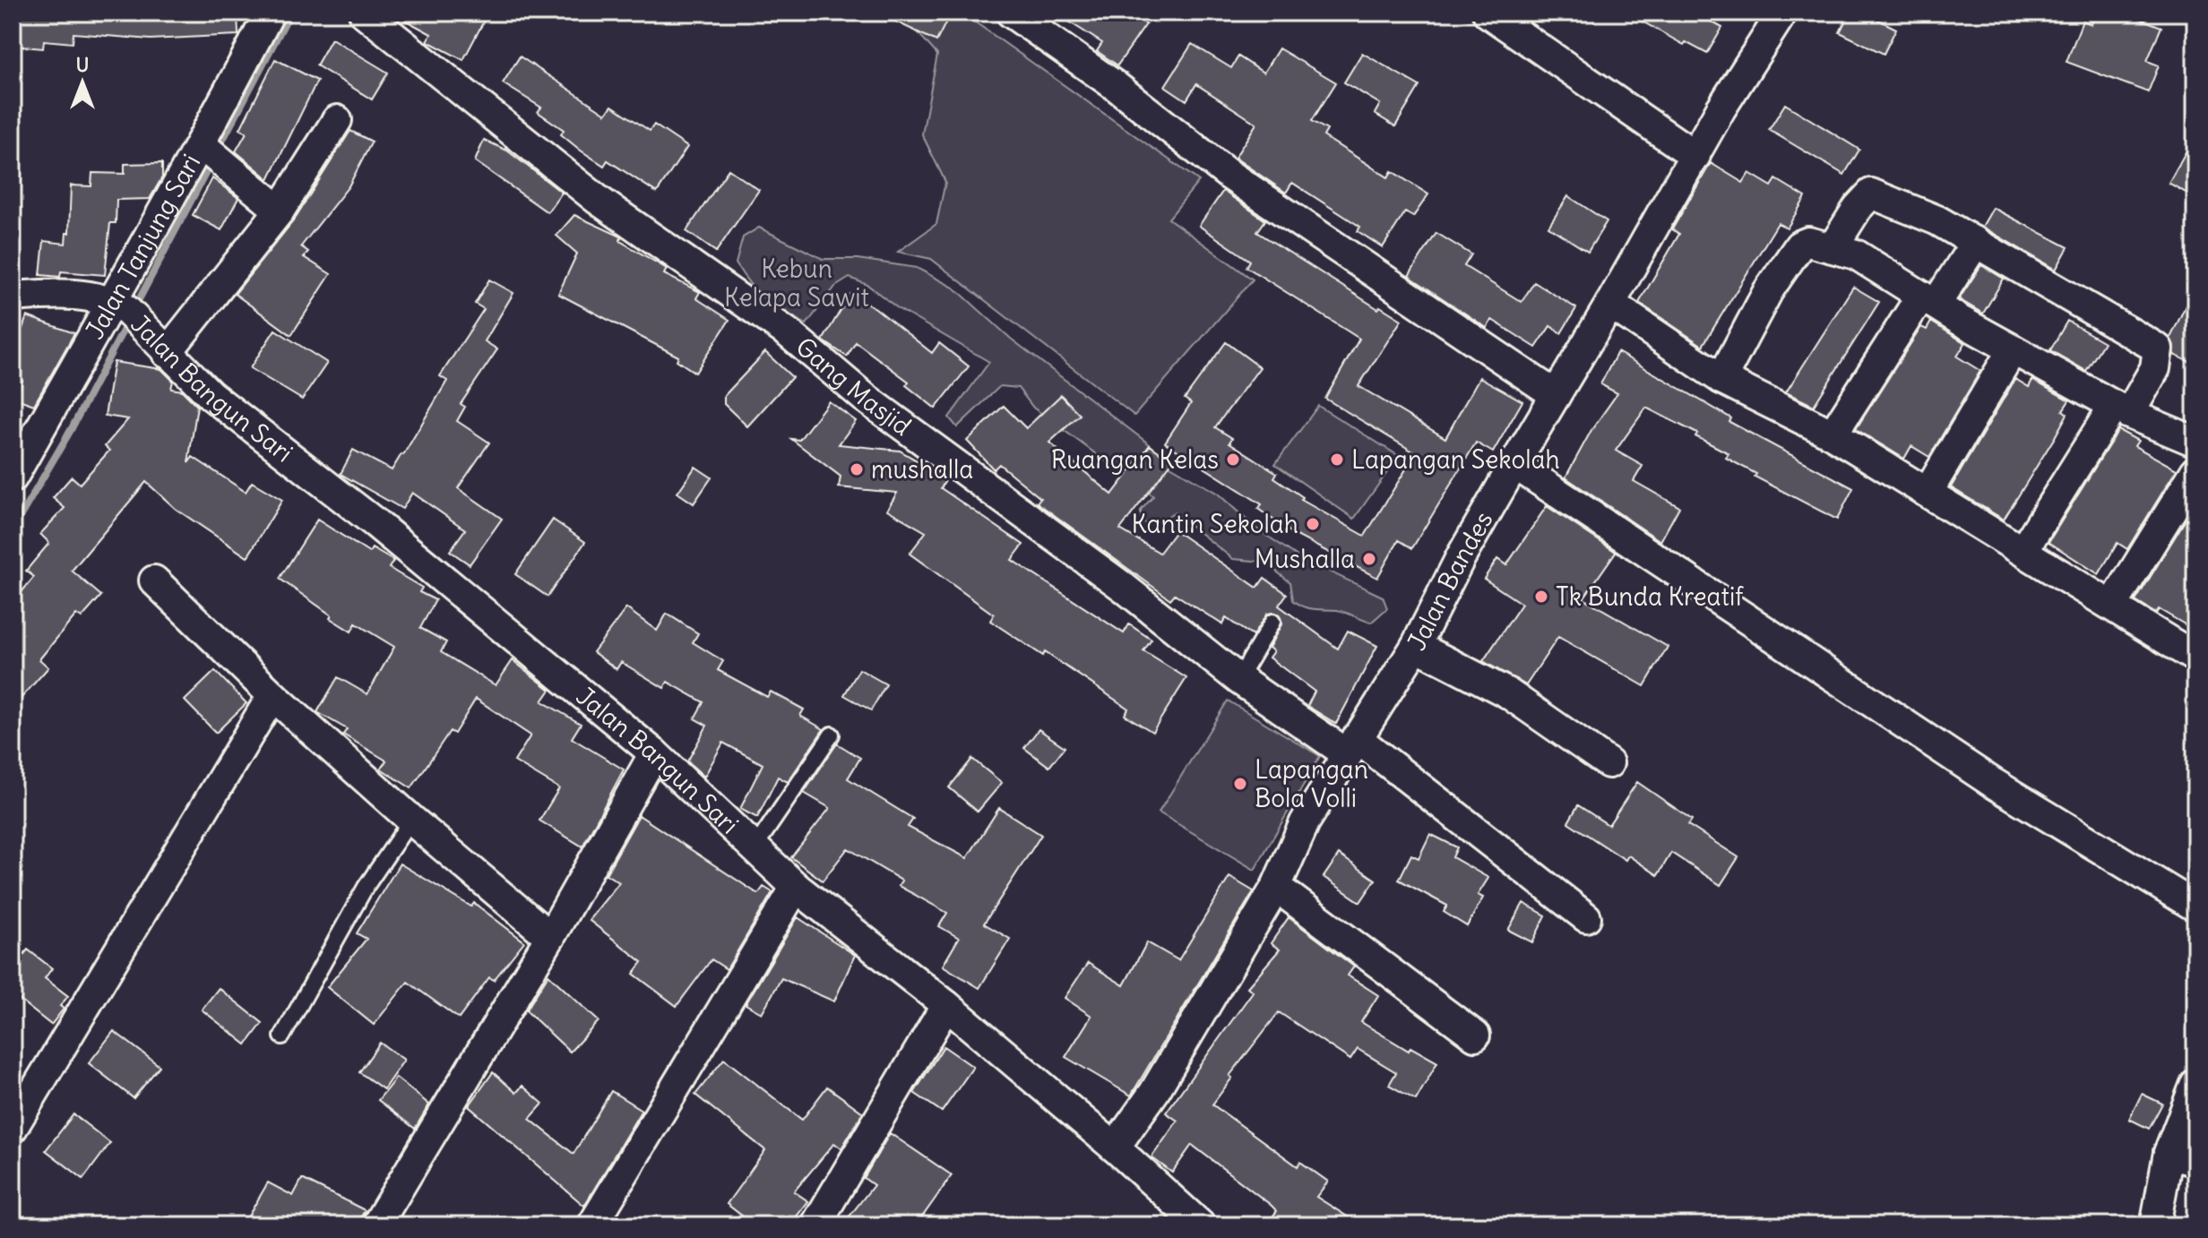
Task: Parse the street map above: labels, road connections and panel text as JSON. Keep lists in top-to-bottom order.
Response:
{
  "streets": {
    "street": [
      "Jalan Tanjung Sari",
      "Gang Masjid",
      "Jalan Bangun Sari",
      "Jalan Bandes"
    ]
  },
  "crossings": [
    ["Jalan Tanjung Sari", "Jalan Bangun Sari"],
    ["Gang Masjid", "Jalan Bandes"],
    ["Jalan Bangun Sari", "Jalan Bandes"]
  ],
  "parks": ["Kebun Kelapa Sawit"],
  "places": [
    "Ruangan Kelas",
    "Lapangan Sekolah",
    "mushalla",
    "Kantin Sekolah",
    "Mushalla",
    "Tk Bunda Kreatif",
    "Lapangan Bola Volli"
  ],
  "north": "top"
}
